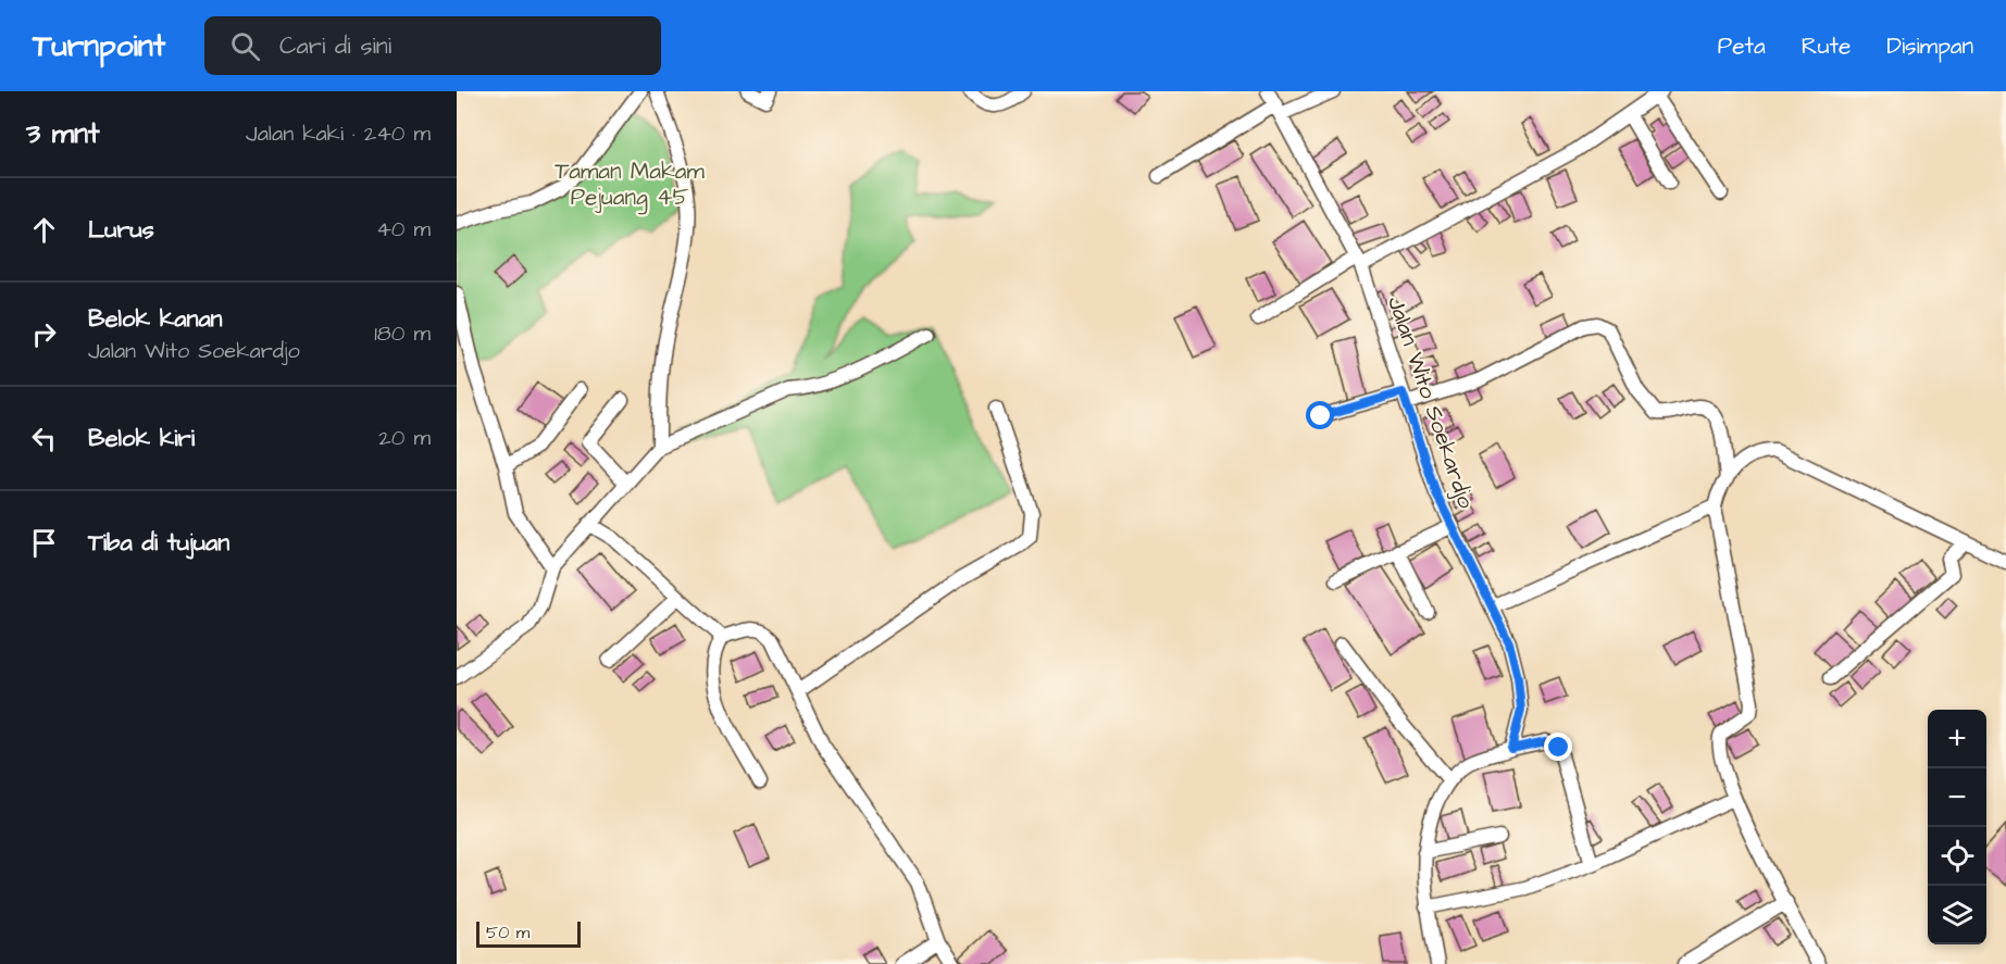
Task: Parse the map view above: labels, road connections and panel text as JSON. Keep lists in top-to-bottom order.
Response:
{
  "streets": {
    "street": ["Jalan Wito Soekardjo"]
  },
  "parks": ["Taman Makam Pejuang 45"],
  "scale_bar": "50 m",
  "page": {
    "header": "Turnpoint",
    "search": "Cari di sini",
    "nav": ["Peta", "Rute", "Disimpan"],
    "heading": ["3 mnt", "Jalan kaki · 240 m"],
    "list": [
      ["Lurus", "40 m"],
      ["Belok kanan", "Jalan Wito Soekardjo", "180 m"],
      ["Belok kiri", "20 m"],
      "Tiba di tujuan"
    ],
    "map_buttons": ["+", "−"],
    "scale": "50 m"
  }
}
